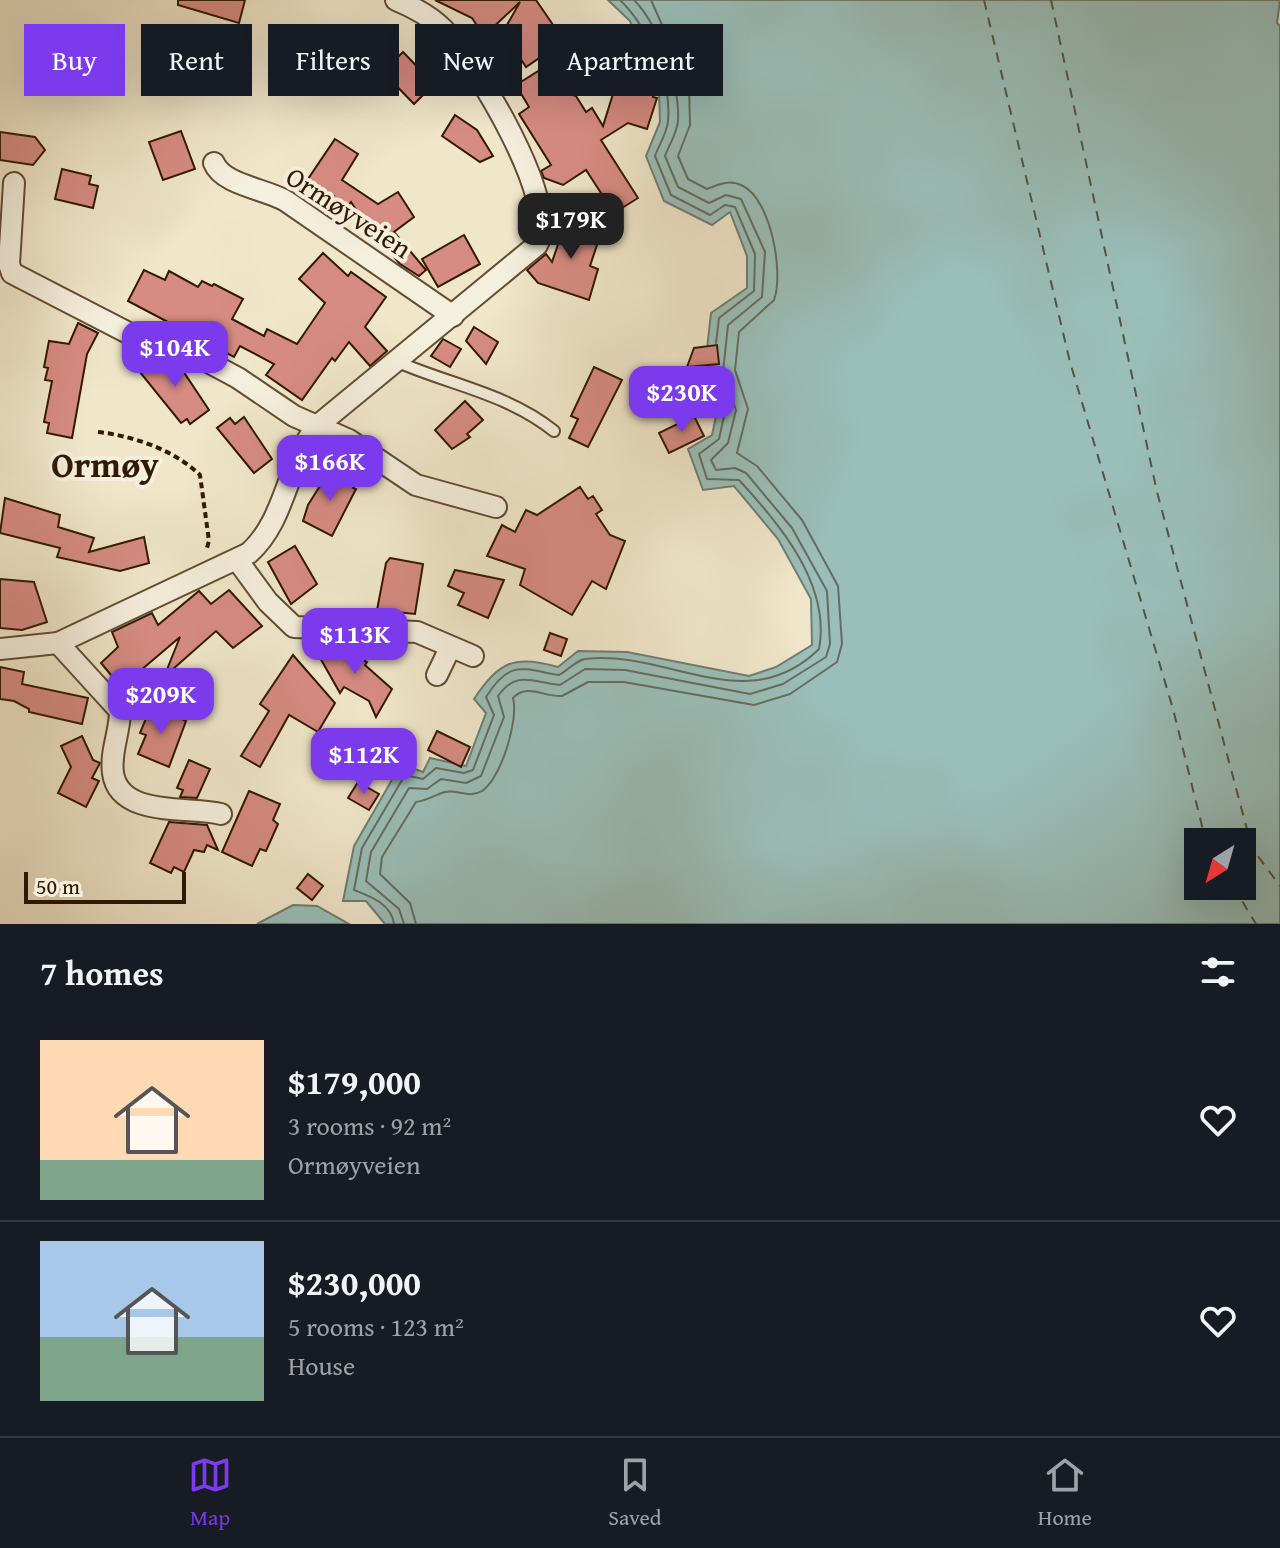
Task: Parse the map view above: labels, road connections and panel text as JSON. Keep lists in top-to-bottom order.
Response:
{
  "streets": {
    "street": ["Ormøyveien"]
  },
  "districts": ["Ormøy"],
  "scale_bar": "50 m",
  "north": "bottom left",
  "page": {
    "chip": [
      "Buy",
      "Rent",
      "Filters",
      "New",
      "Apartment"
    ],
    "price": [
      "$179K",
      "$104K",
      "$230K",
      "$166K",
      "$113K",
      "$209K",
      "$112K"
    ],
    "scale": "50 m",
    "heading": "7 homes",
    "list": [
      {
        "name": "$179,000",
        "note": "3 rooms · 92 m² · Ormøyveien"
      },
      {
        "name": "$230,000",
        "note": "5 rooms · 123 m² · House"
      }
    ],
    "tabs": ["Map", "Saved", "Home"]
  }
}
